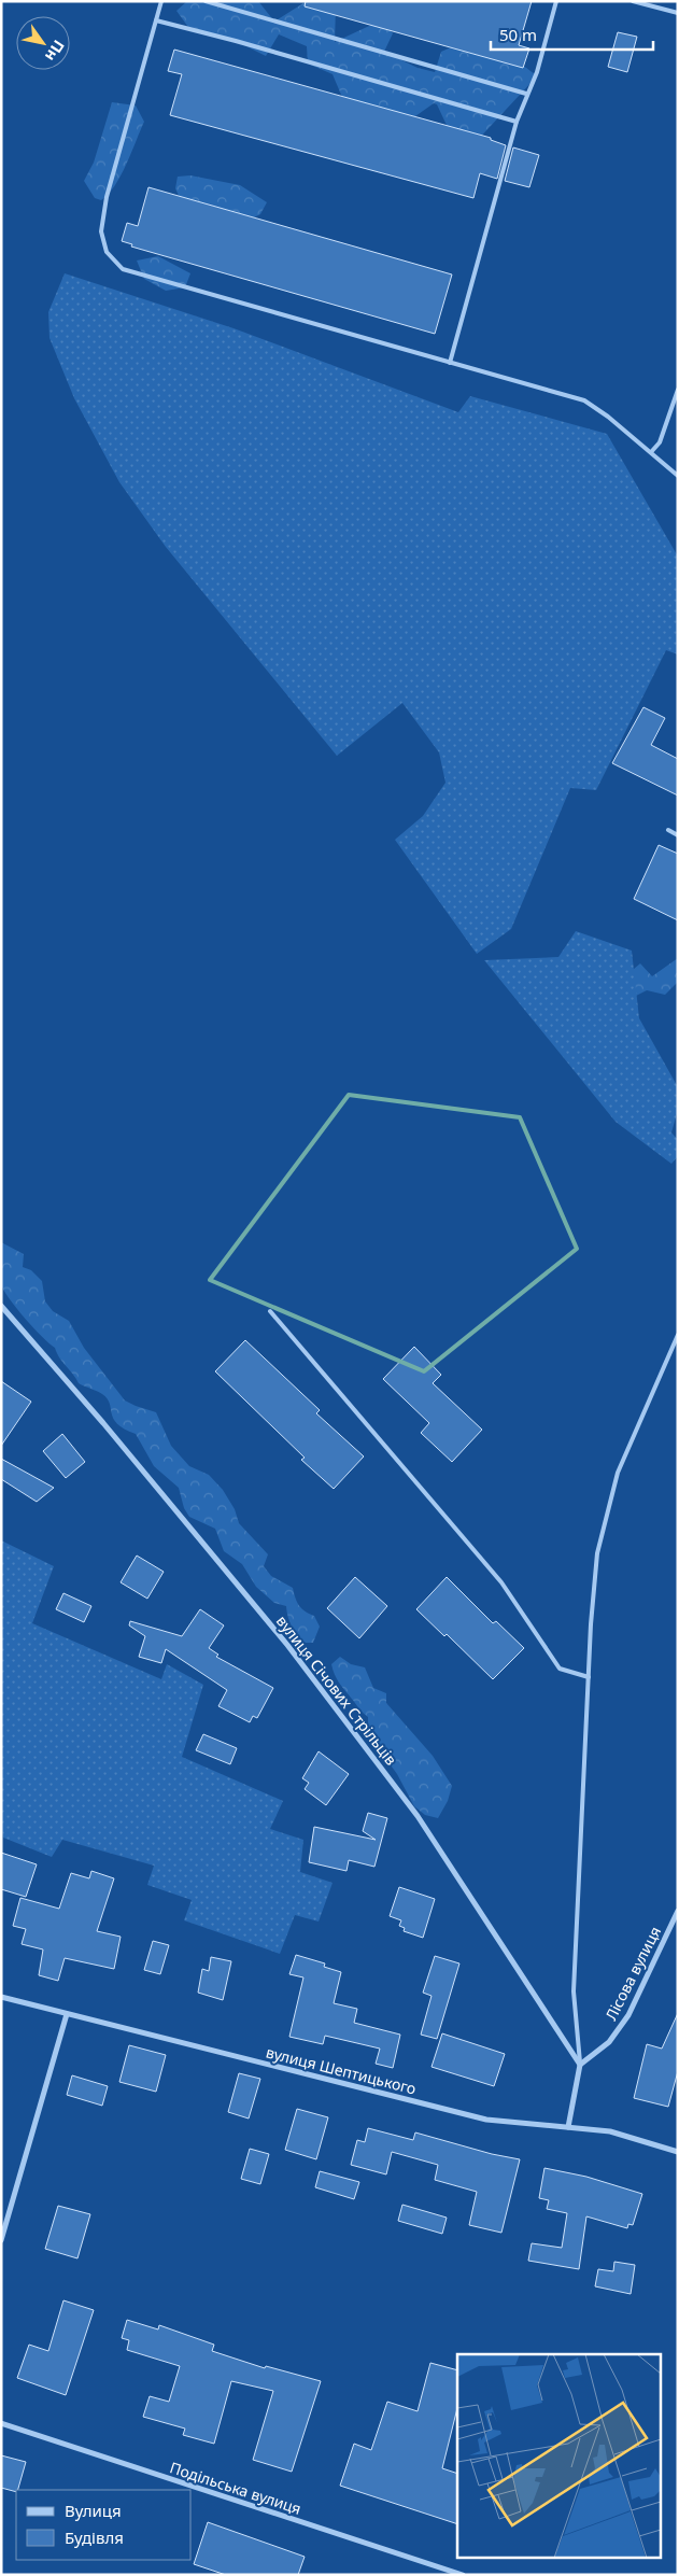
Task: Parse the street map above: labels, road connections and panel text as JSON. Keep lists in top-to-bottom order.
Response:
{
  "streets": {
    "street": [
      "вулиця Січових Стрільців",
      "Лісова вулиця",
      "вулиця Шептицького",
      "Подільська вулиця"
    ]
  },
  "crossings": [
    ["вулиця Січових Стрільців", "Лісова вулиця"]
  ],
  "legend": ["Вулиця", "Будівля"],
  "scale_bar": "50 m",
  "north": "bottom right"
}
